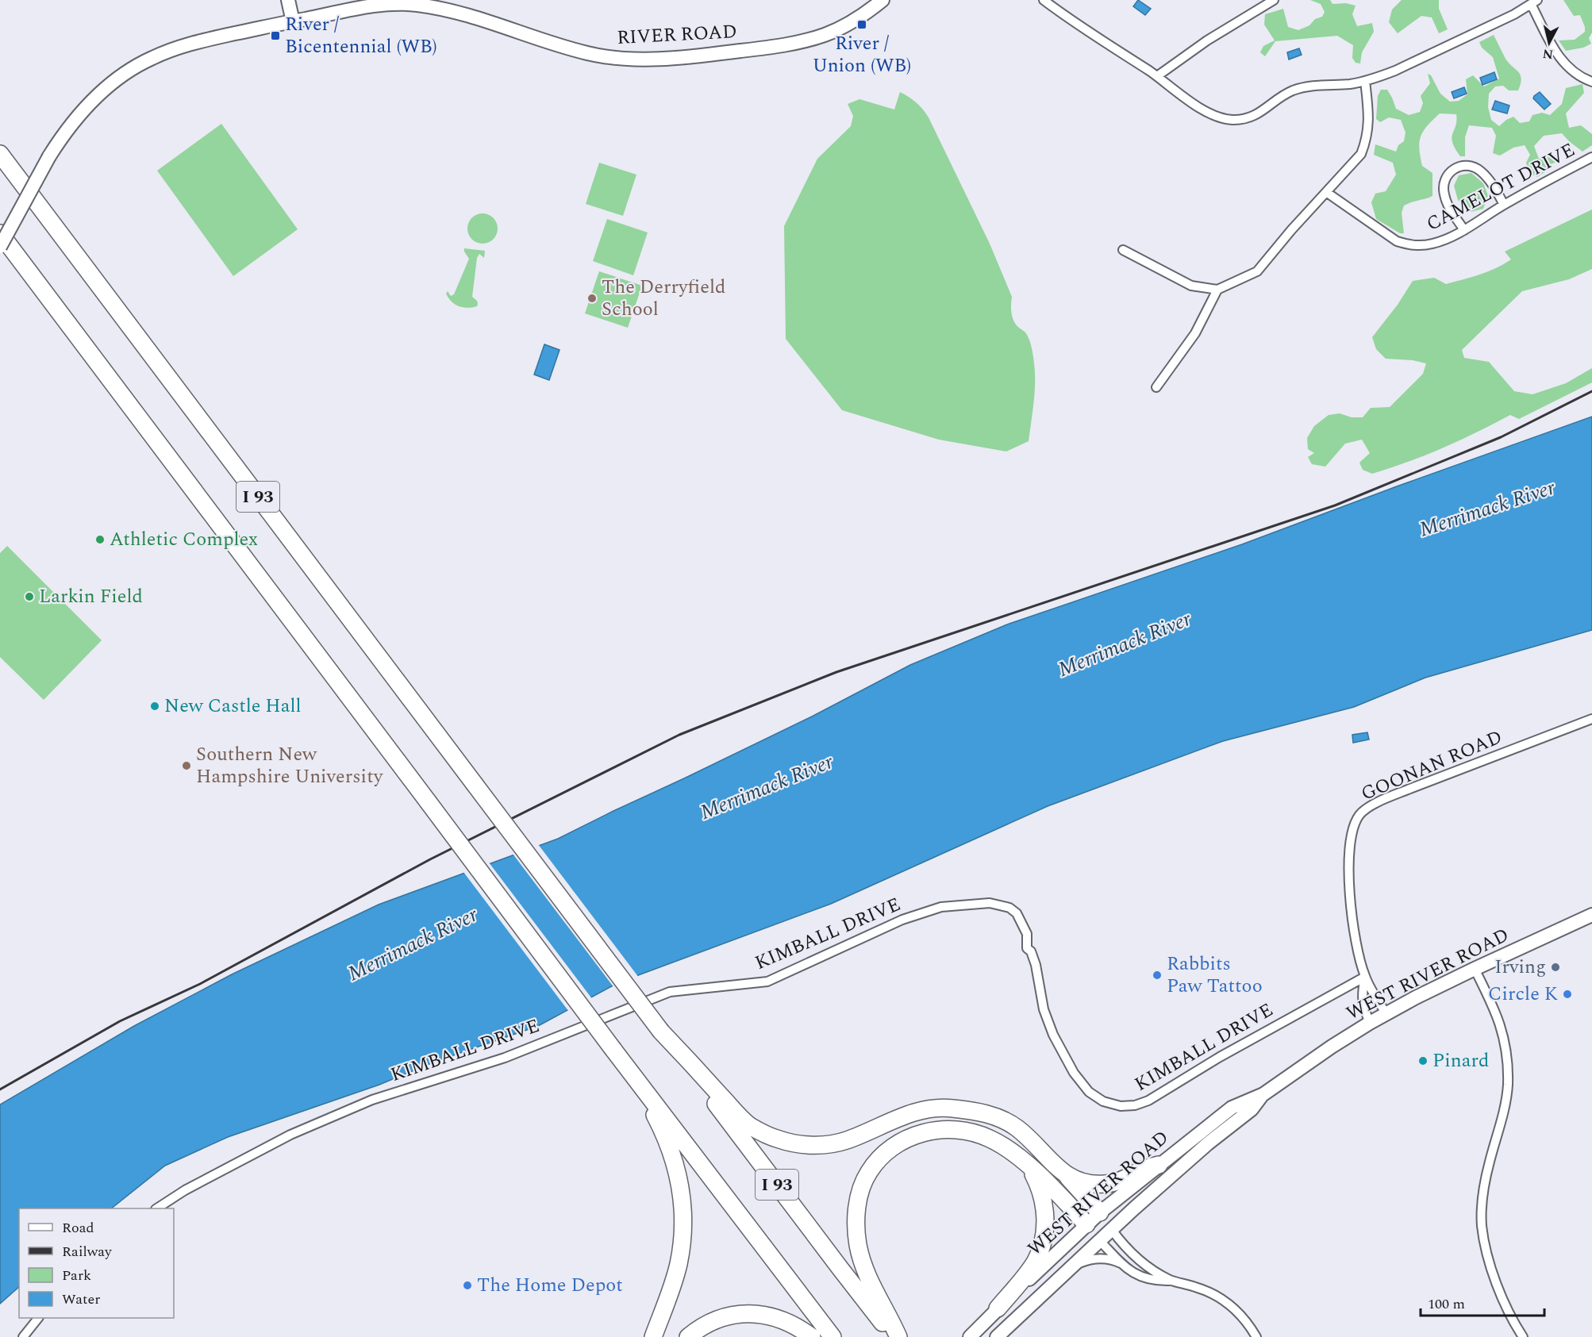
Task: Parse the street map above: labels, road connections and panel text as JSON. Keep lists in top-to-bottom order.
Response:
{
  "streets": {
    "highway": ["I 93"],
    "main road": ["RIVER ROAD", "WEST RIVER ROAD"],
    "street": ["CAMELOT DRIVE", "GOONAN ROAD", "KIMBALL DRIVE"]
  },
  "crossings": [
    ["GOONAN ROAD", "KIMBALL DRIVE"],
    ["GOONAN ROAD", "WEST RIVER ROAD"]
  ],
  "water": ["Merrimack River"],
  "places": {
    "transit": ["River / Union (WB)", "River / Bicentennial (WB)"],
    "other": [
      "The Derryfield School",
      "Athletic Complex",
      "Larkin Field",
      "New Castle Hall",
      "Southern New Hampshire University",
      "Irving",
      "Rabbits Paw Tattoo",
      "Circle K",
      "Pinard",
      "The Home Depot"
    ]
  },
  "legend": [
    "Road",
    "Railway",
    "Park",
    "Water"
  ],
  "scale_bar": "100 m",
  "north": "bottom"
}
